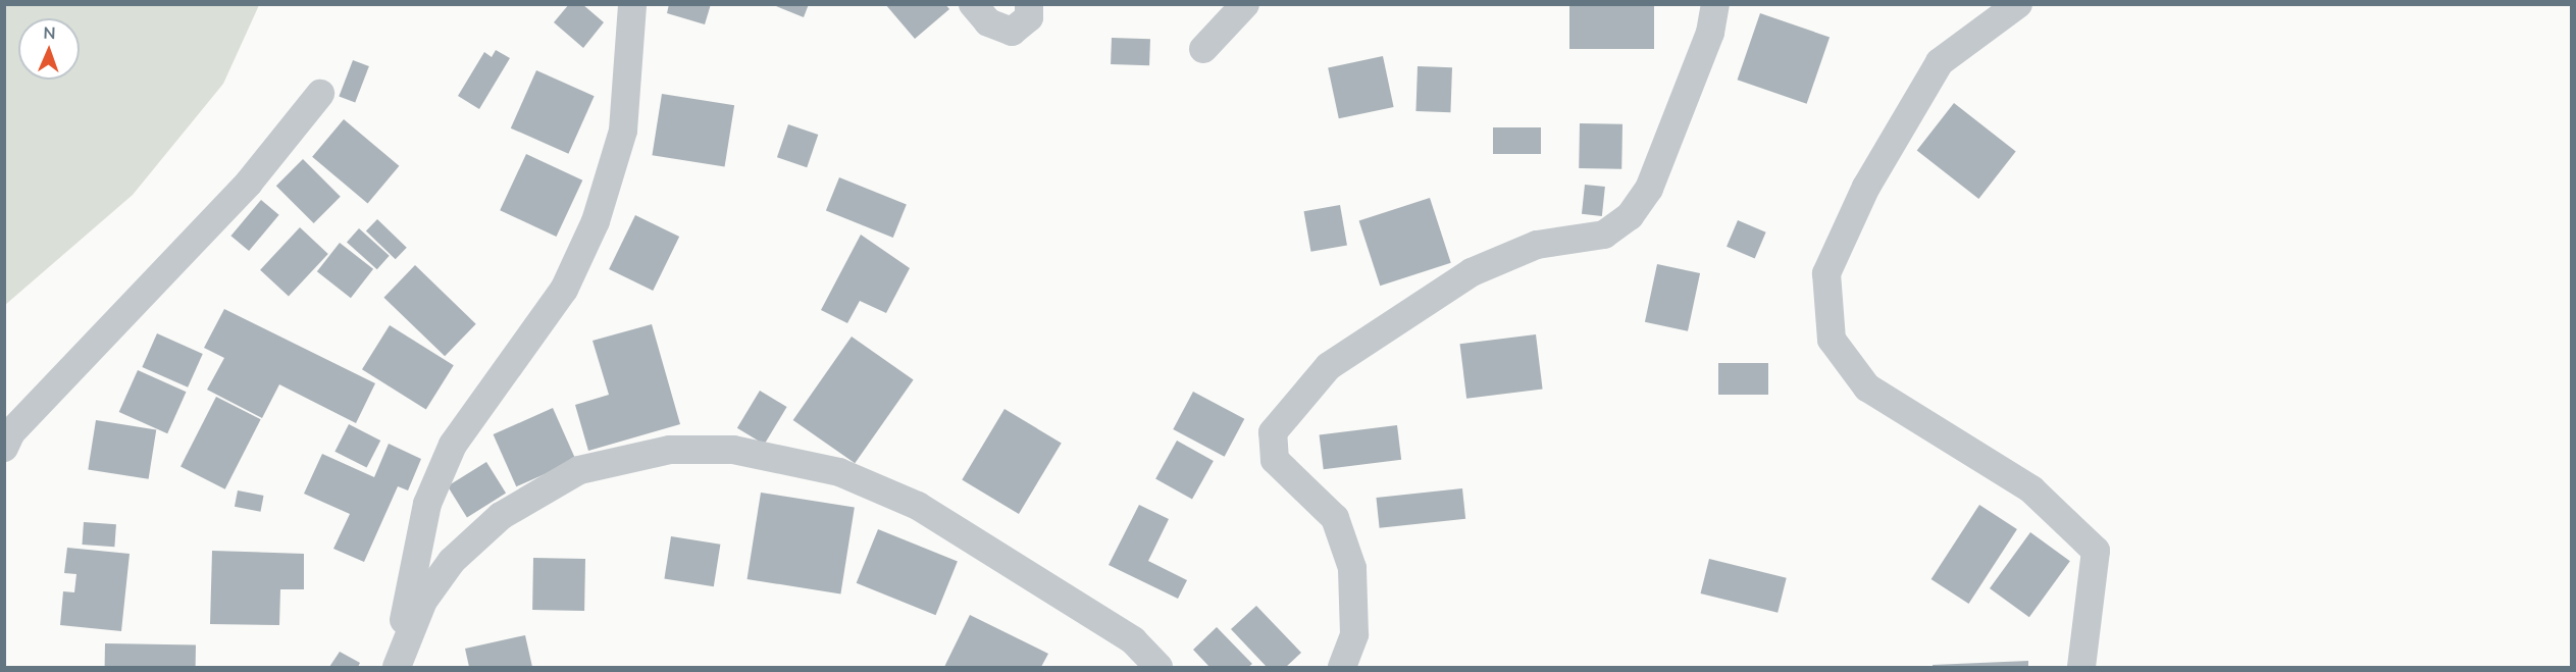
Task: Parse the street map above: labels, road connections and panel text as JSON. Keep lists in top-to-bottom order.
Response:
{
  "north": "top"
}
